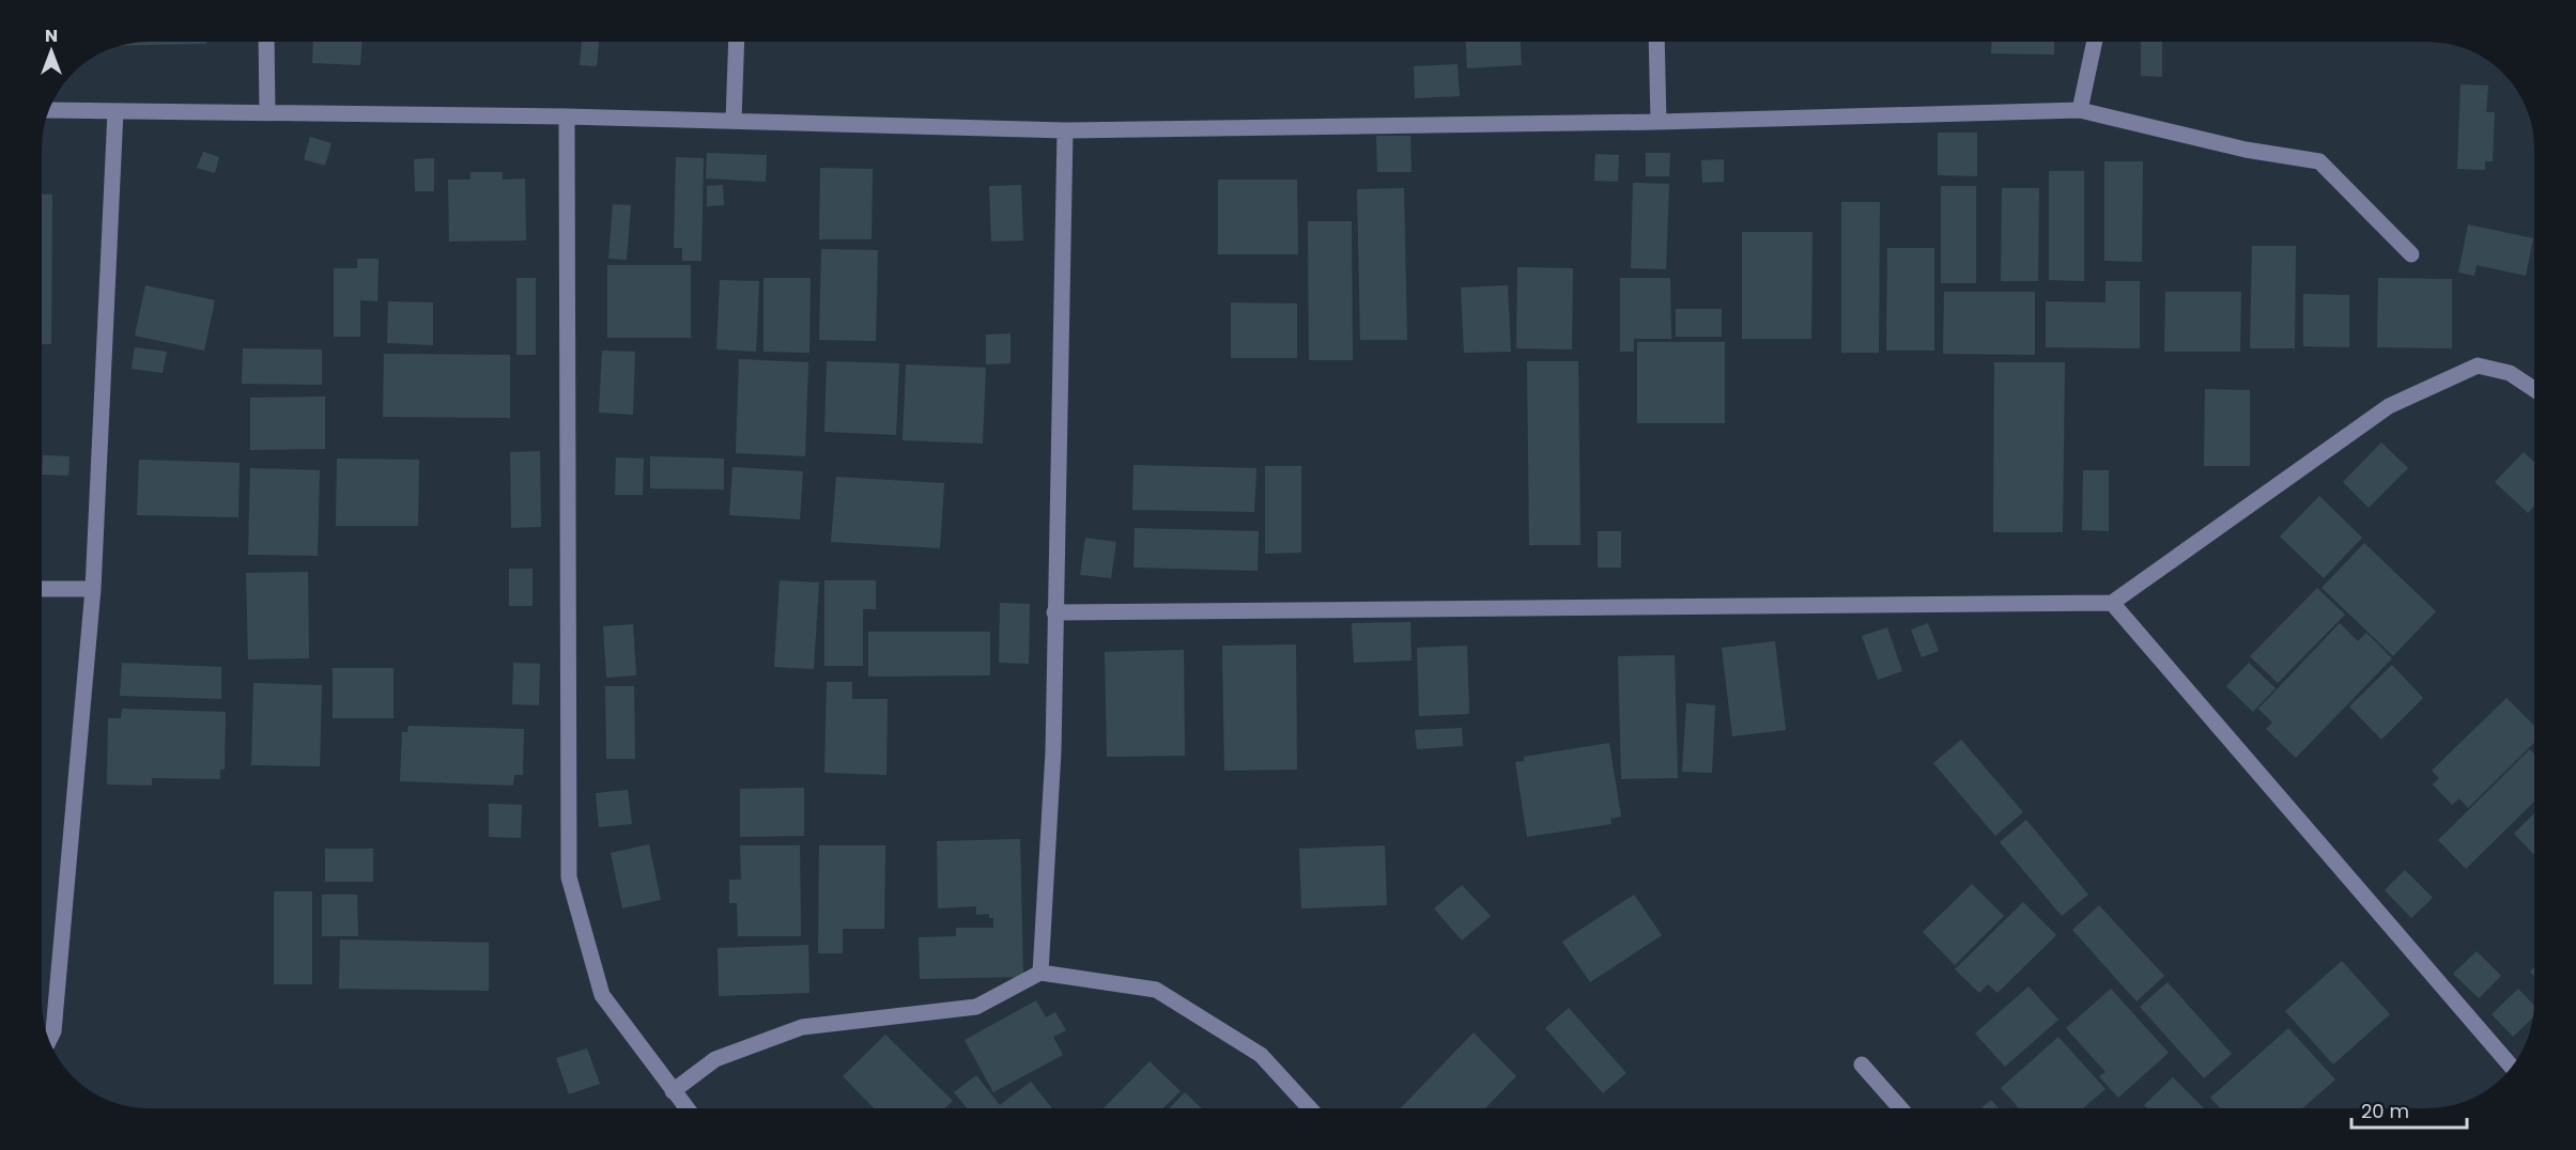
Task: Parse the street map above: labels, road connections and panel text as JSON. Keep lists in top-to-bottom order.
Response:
{
  "scale_bar": "20 m",
  "north": "top"
}
